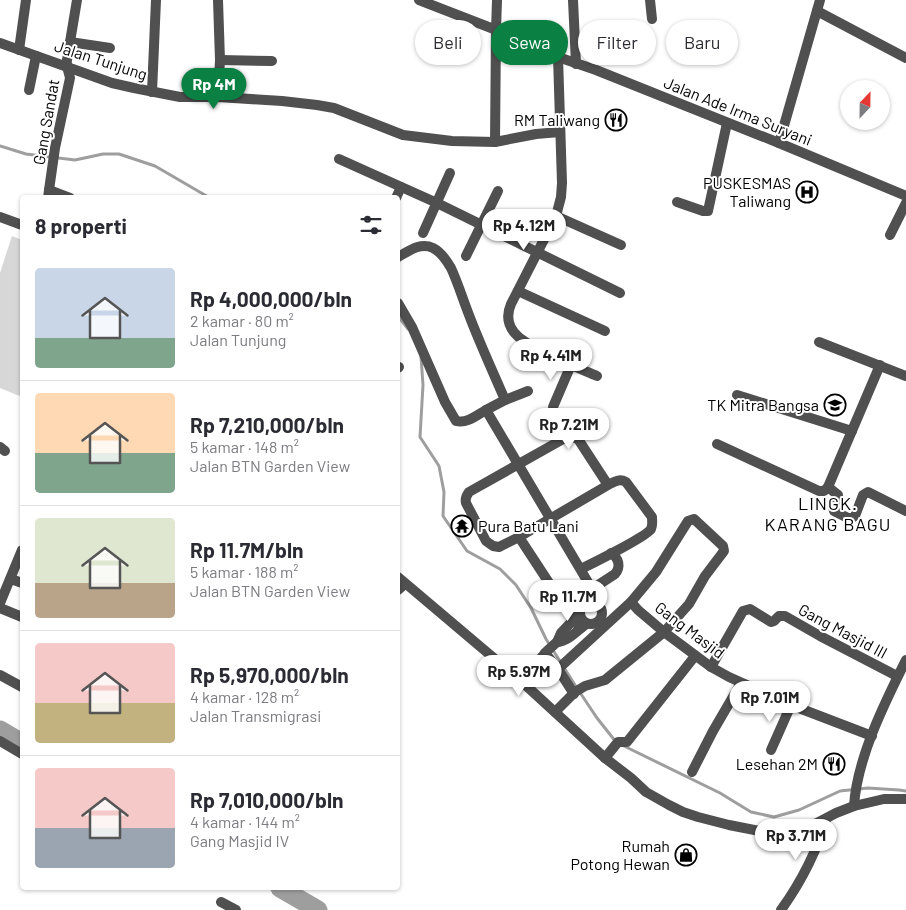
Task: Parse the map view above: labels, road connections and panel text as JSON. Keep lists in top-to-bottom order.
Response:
{
  "streets": {
    "street": [
      "Jalan Tunjung",
      "Jalan Ade Irma Suryani",
      "Gang Sandat",
      "Gang Masjid",
      "Gang Masjid III"
    ]
  },
  "crossings": [
    ["Jalan Tunjung", "Gang Sandat"],
    ["Gang Masjid", "Gang Masjid III"]
  ],
  "districts": ["LINGK. KARANG BAGU"],
  "places": {
    "restaurant": ["RM Taliwang", "Lesehan 2M"],
    "hospital": ["PUSKESMAS Taliwang"],
    "school or university": ["TK Mitra Bangsa"],
    "temple": ["Pura Batu Lani"],
    "shop": ["Rumah Potong Hewan"]
  },
  "north": "top",
  "page": {
    "chip": [
      "Beli",
      "Sewa",
      "Filter",
      "Baru"
    ],
    "price": [
      "Rp 4M",
      "Rp 4.12M",
      "Rp 4.41M",
      "Rp 7.21M",
      "Rp 11.7M",
      "Rp 5.97M",
      "Rp 7.01M",
      "Rp 3.71M"
    ],
    "heading": "8 properti",
    "list": [
      {
        "name": "Rp 4,000,000/bln",
        "note": "2 kamar · 80 m² · Jalan Tunjung"
      },
      {
        "name": "Rp 7,210,000/bln",
        "note": "5 kamar · 148 m² · Jalan BTN Garden View"
      },
      {
        "name": "Rp 11.7M/bln",
        "note": "5 kamar · 188 m² · Jalan BTN Garden View"
      },
      {
        "name": "Rp 5,970,000/bln",
        "note": "4 kamar · 128 m² · Jalan Transmigrasi"
      },
      {
        "name": "Rp 7,010,000/bln",
        "note": "4 kamar · 144 m² · Gang Masjid IV"
      }
    ]
  }
}
